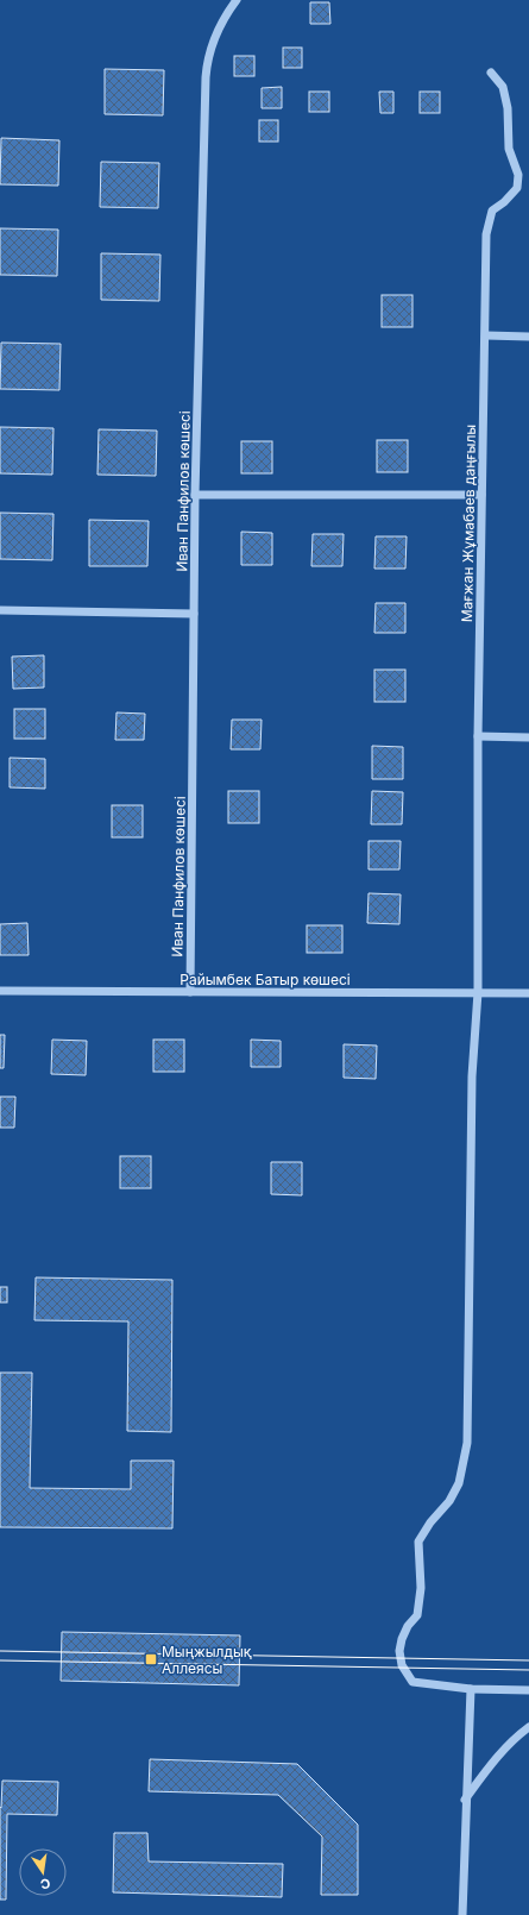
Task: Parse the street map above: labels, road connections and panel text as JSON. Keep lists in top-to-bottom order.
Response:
{
  "streets": {
    "street": ["Иван Панфилов көшесі", "Мағжан Жұмабаев даңғылы", "Райымбек Батыр көшесі"]
  },
  "crossings": [
    ["Иван Панфилов көшесі", "Райымбек Батыр көшесі"],
    ["Мағжан Жұмабаев даңғылы", "Райымбек Батыр көшесі"]
  ],
  "places": {
    "transit": ["Мыңжылдық Аллеясы"]
  },
  "north": "bottom"
}
